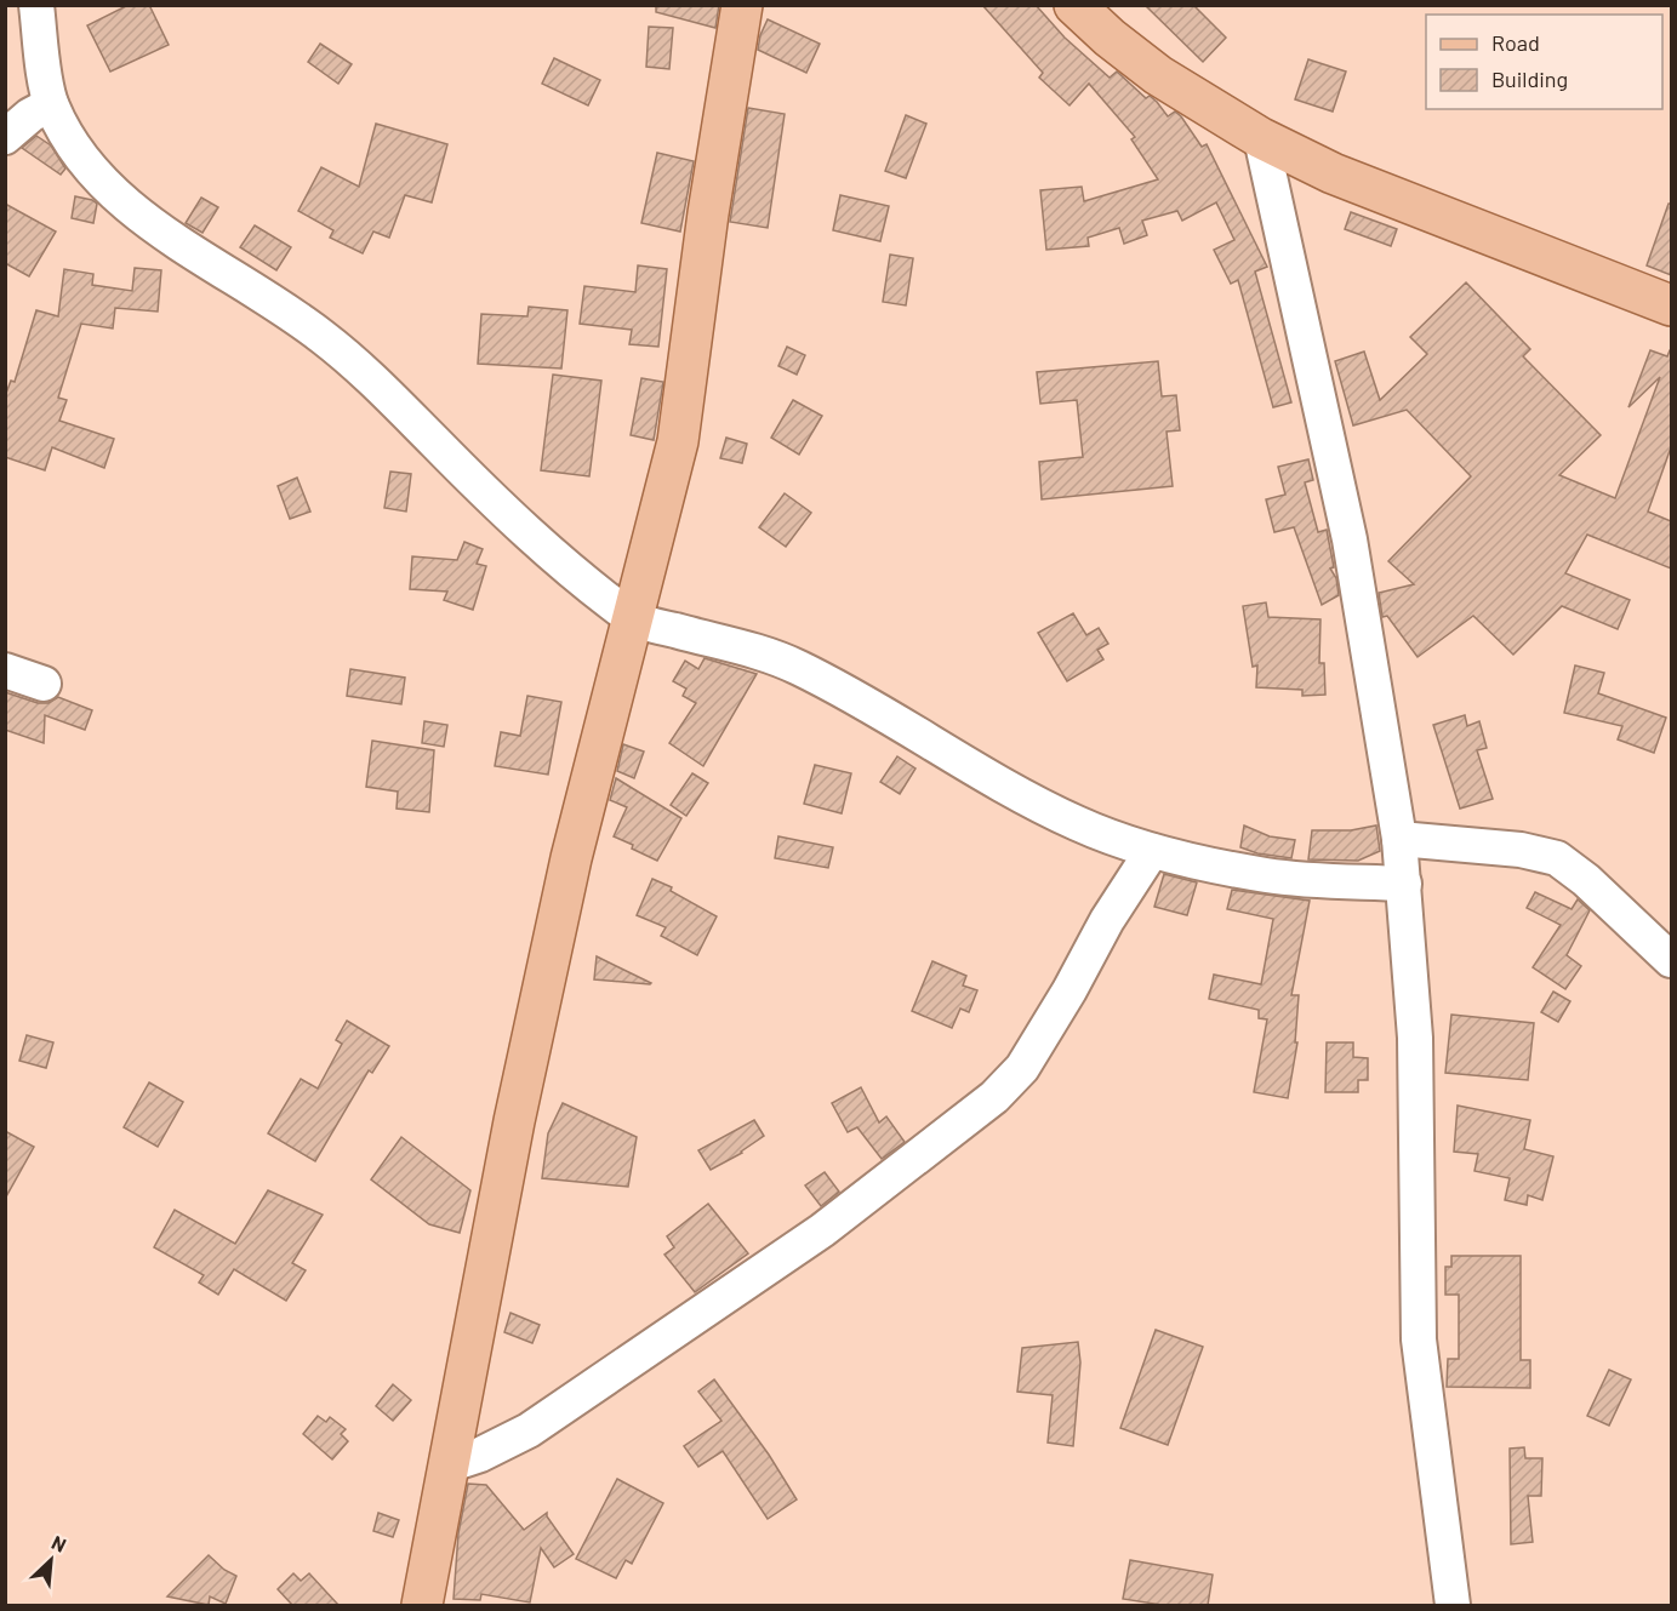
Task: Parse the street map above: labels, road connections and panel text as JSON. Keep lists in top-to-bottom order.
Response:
{
  "legend": ["Road", "Building"],
  "north": "top right"
}
